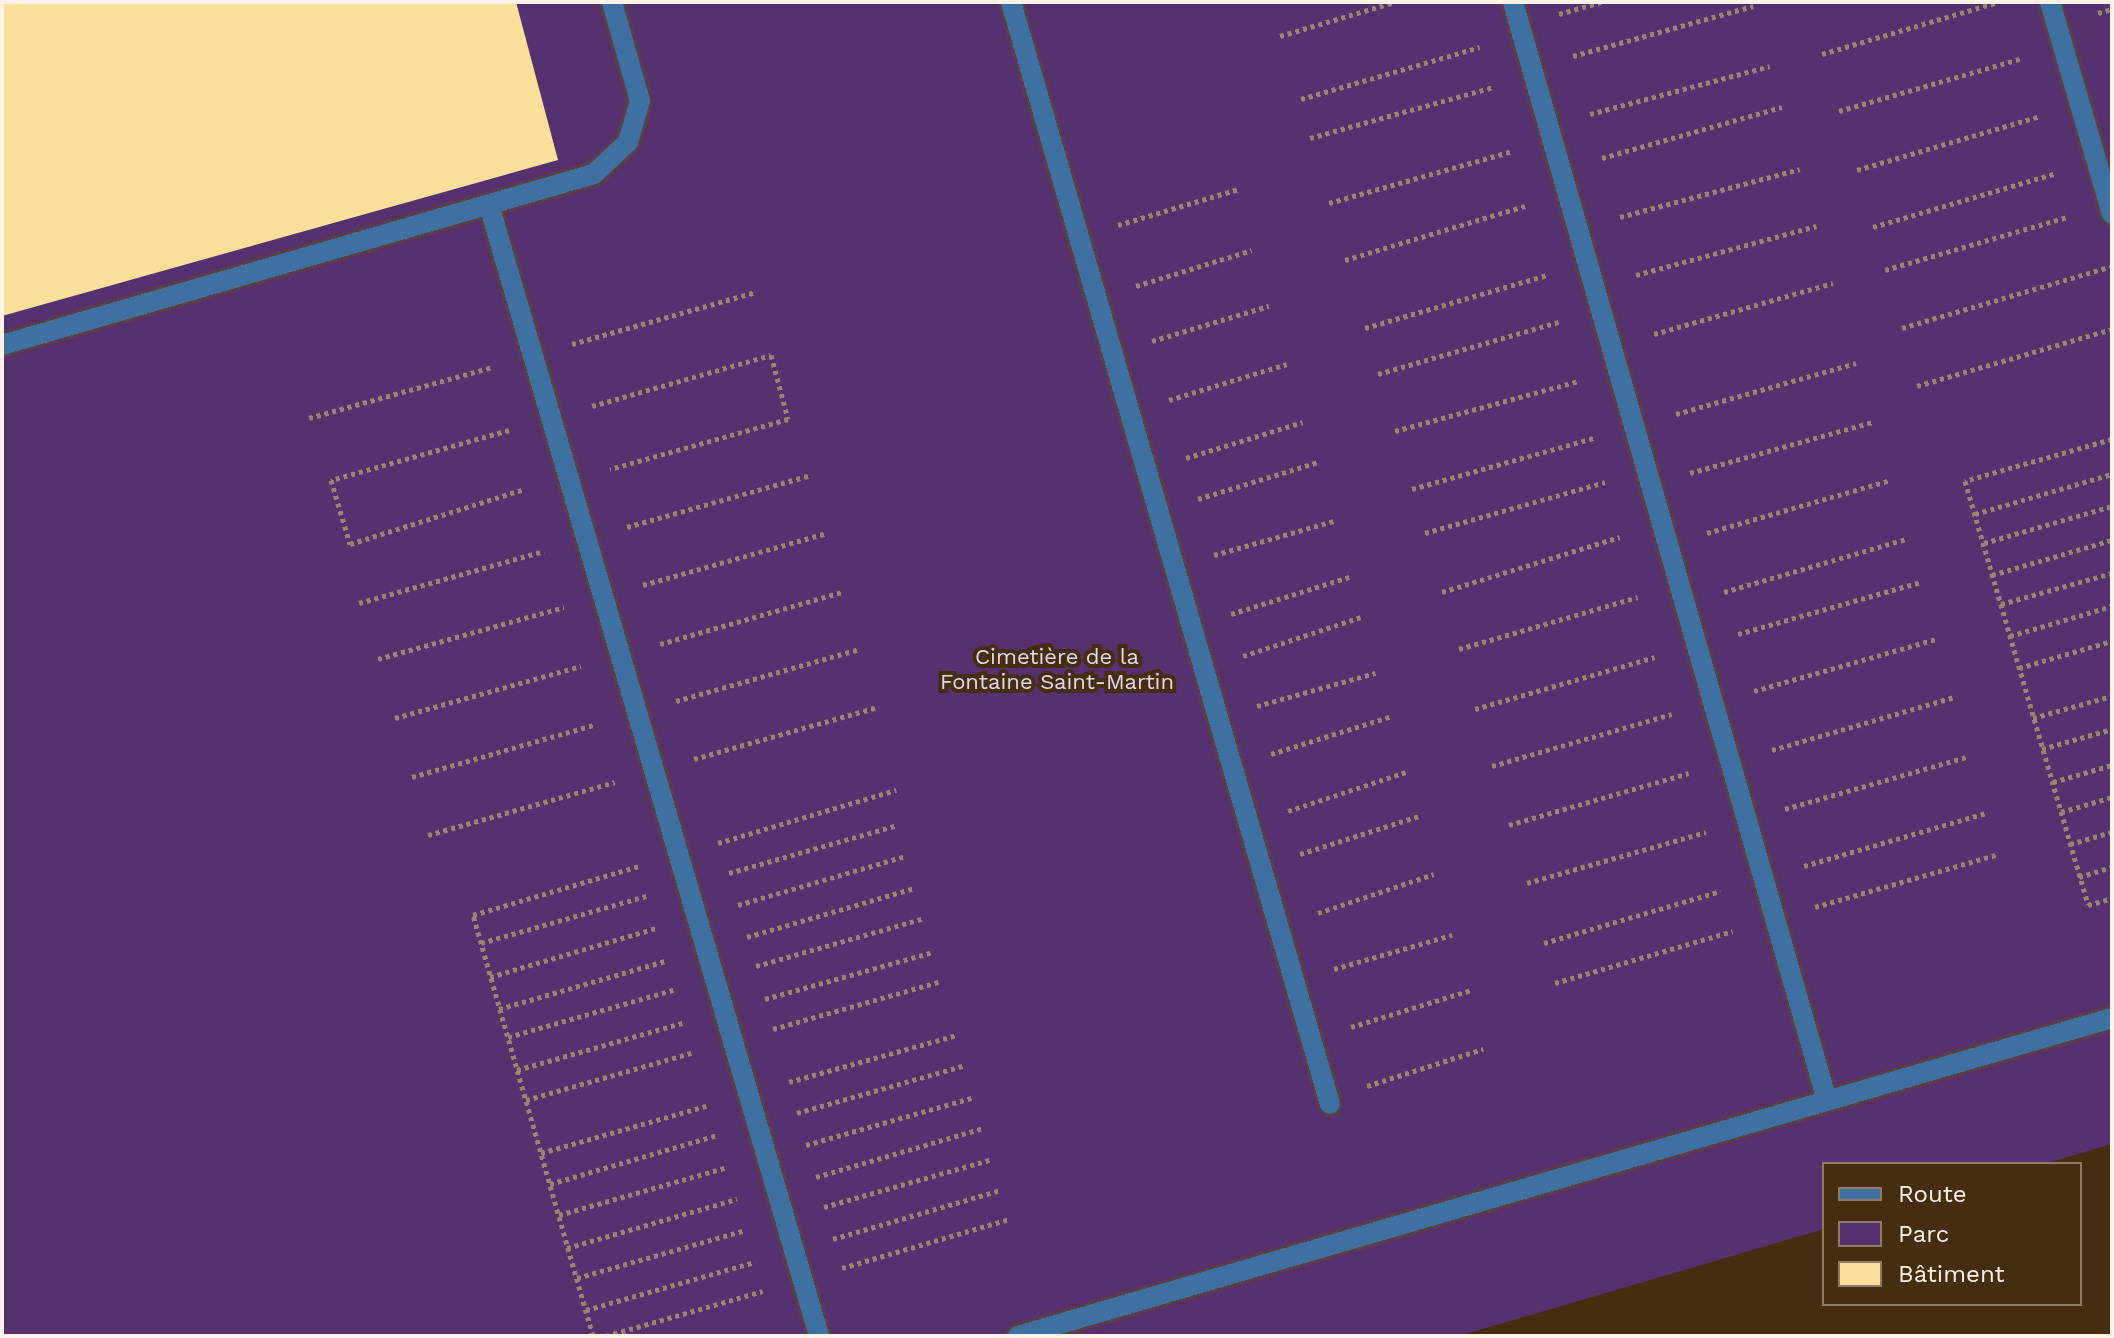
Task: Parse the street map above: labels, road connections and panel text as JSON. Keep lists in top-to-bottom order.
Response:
{
  "parks": ["Cimetière de la Fontaine Saint-Martin"],
  "legend": ["Route", "Parc", "Bâtiment"]
}
